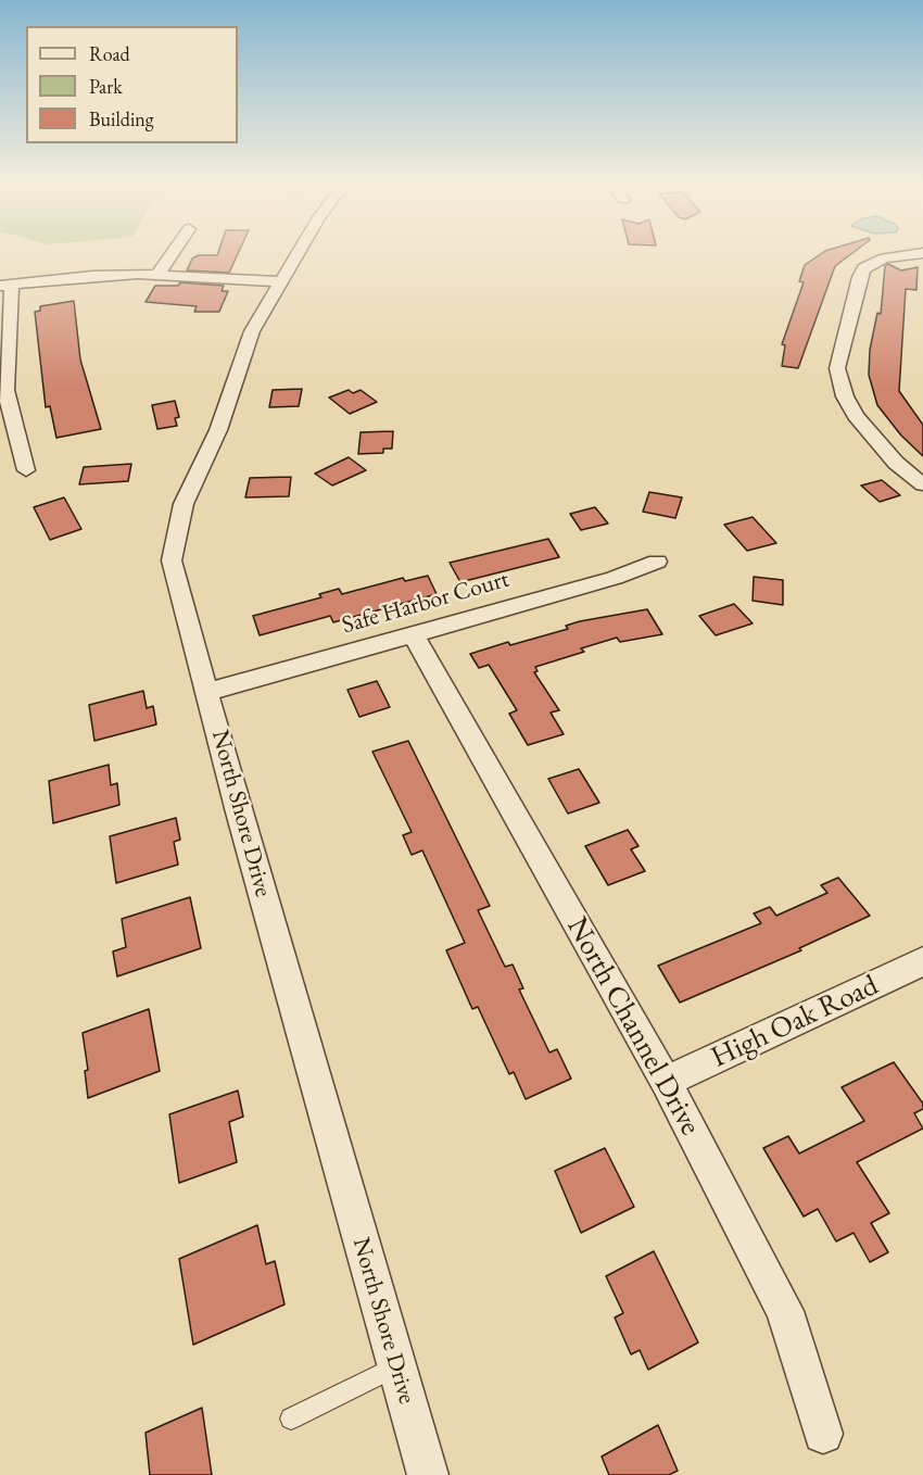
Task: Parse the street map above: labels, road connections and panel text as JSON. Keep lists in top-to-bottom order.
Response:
{
  "streets": {
    "street": [
      "Safe Harbor Court",
      "North Shore Drive",
      "High Oak Road",
      "North Channel Drive"
    ]
  },
  "crossings": [
    ["Safe Harbor Court", "North Shore Drive"],
    ["Safe Harbor Court", "North Channel Drive"],
    ["High Oak Road", "North Channel Drive"]
  ],
  "legend": ["Road", "Park", "Building"]
}
